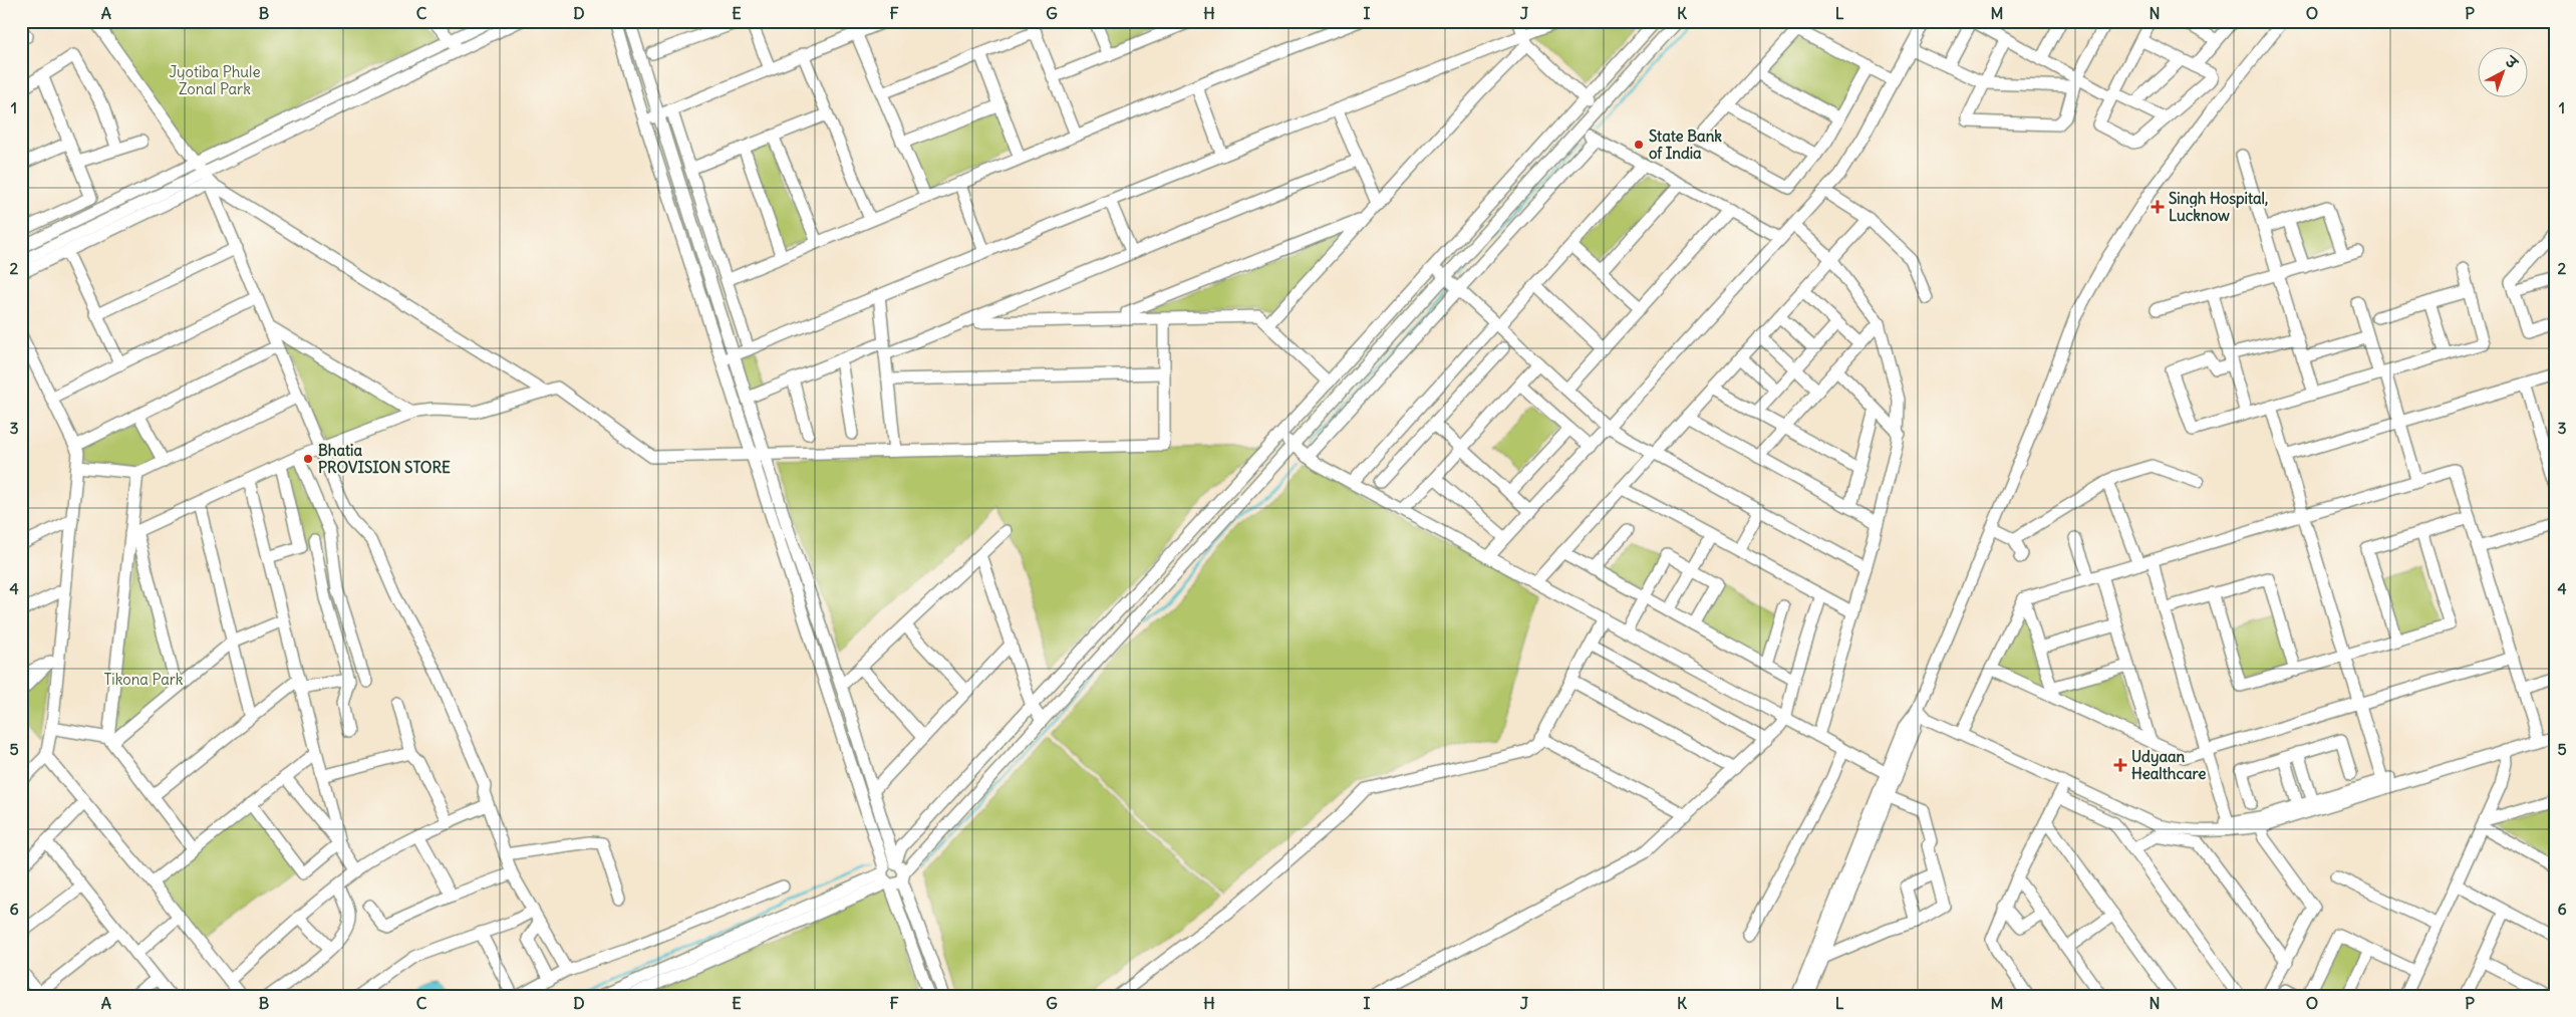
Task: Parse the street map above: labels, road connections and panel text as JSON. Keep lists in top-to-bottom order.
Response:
{
  "parks": ["Jyotiba Phule Zonal Park", "Tikona Park"],
  "places": {
    "other": ["State Bank of India", "Bhatia PROVISION STORE"],
    "health": ["Singh Hospital, Lucknow", "Udyaan Healthcare"]
  },
  "north": "top right",
  "grid": {
    "columns": [
      "A",
      "B",
      "C",
      "D",
      "E",
      "F",
      "G",
      "H",
      "I",
      "J",
      "K",
      "L",
      "M",
      "N",
      "O",
      "P"
    ],
    "rows": [
      "1",
      "2",
      "3",
      "4",
      "5",
      "6"
    ]
  }
}
